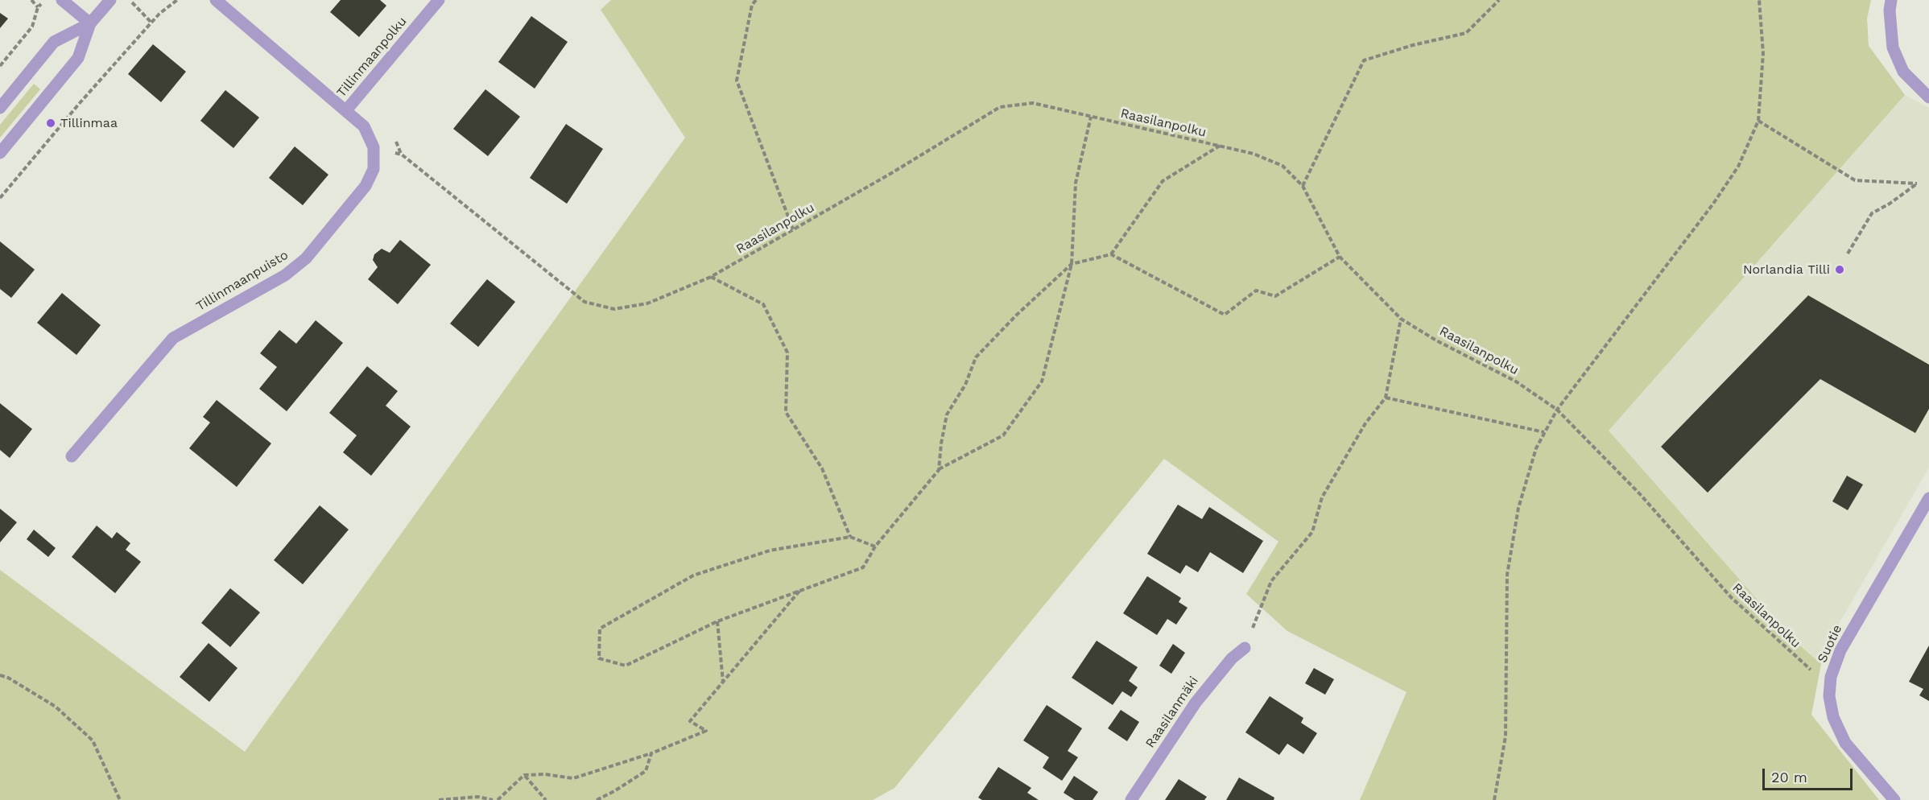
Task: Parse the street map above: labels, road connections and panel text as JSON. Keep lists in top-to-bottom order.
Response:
{
  "streets": {
    "street": [
      "Tillinmaanpolku",
      "Tillinmaanpuisto",
      "Suotie",
      "Raasilanmäki"
    ],
    "path": ["Raasilanpolku"]
  },
  "crossings": [
    ["Tillinmaanpolku", "Tillinmaanpuisto"]
  ],
  "places": ["Tillinmaa", "Norlandia Tilli"],
  "scale_bar": "20 m"
}
